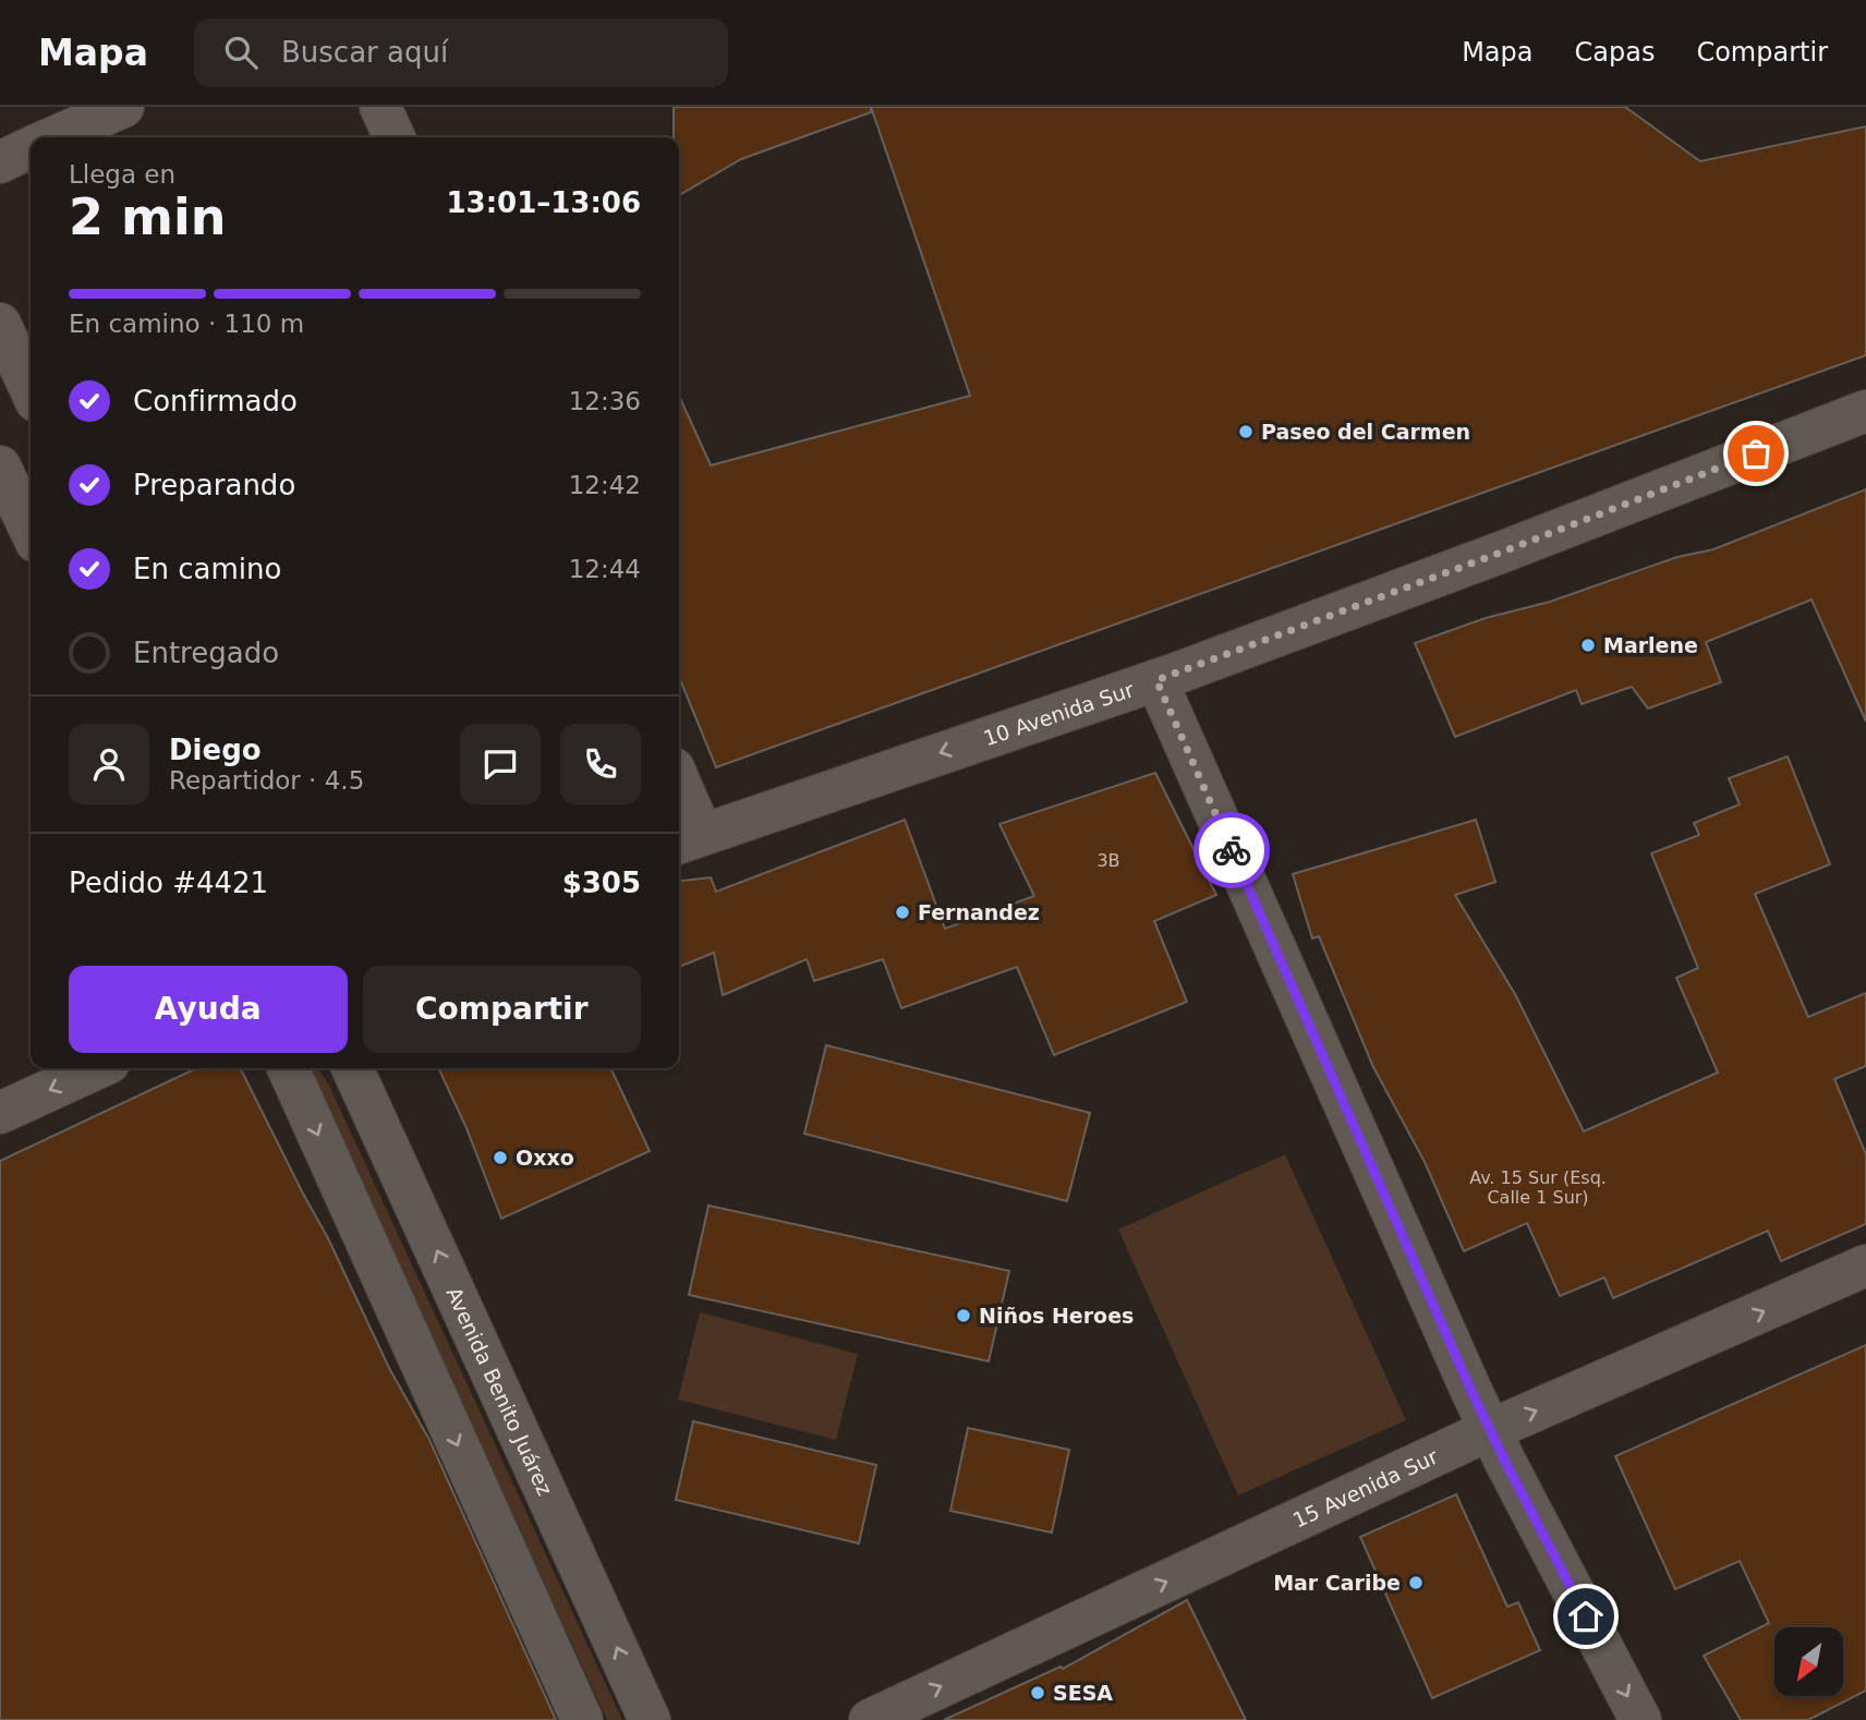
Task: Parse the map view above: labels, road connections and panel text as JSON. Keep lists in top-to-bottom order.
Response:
{
  "streets": {
    "street": ["10 Avenida Sur", "Avenida Benito Juárez", "15 Avenida Sur"]
  },
  "one_way": ["10 Avenida Sur", "15 Avenida Sur"],
  "places": [
    "Paseo del Carmen",
    "Marlene",
    "Fernandez",
    "Oxxo",
    "Niños Heroes",
    "Mar Caribe",
    "SESA"
  ],
  "house_numbers": ["3B", "Av. 15 Sur (Esq. Calle 1 Sur)"],
  "north": "bottom left",
  "page": {
    "header": "Mapa",
    "search": "Buscar aquí",
    "nav": ["Mapa", "Capas", "Compartir"],
    "heading": ["2 min", "Llega en", "13:01–13:06"],
    "panel": [
      "Diego",
      "Repartidor · 4.5",
      "Pedido #4421",
      "$305"
    ],
    "bar": "En camino · 110 m",
    "list": [
      ["Confirmado", "12:36"],
      ["Preparando", "12:42"],
      ["En camino", "12:44"],
      "Entregado"
    ],
    "buttons": ["Ayuda", "Compartir"]
  }
}
